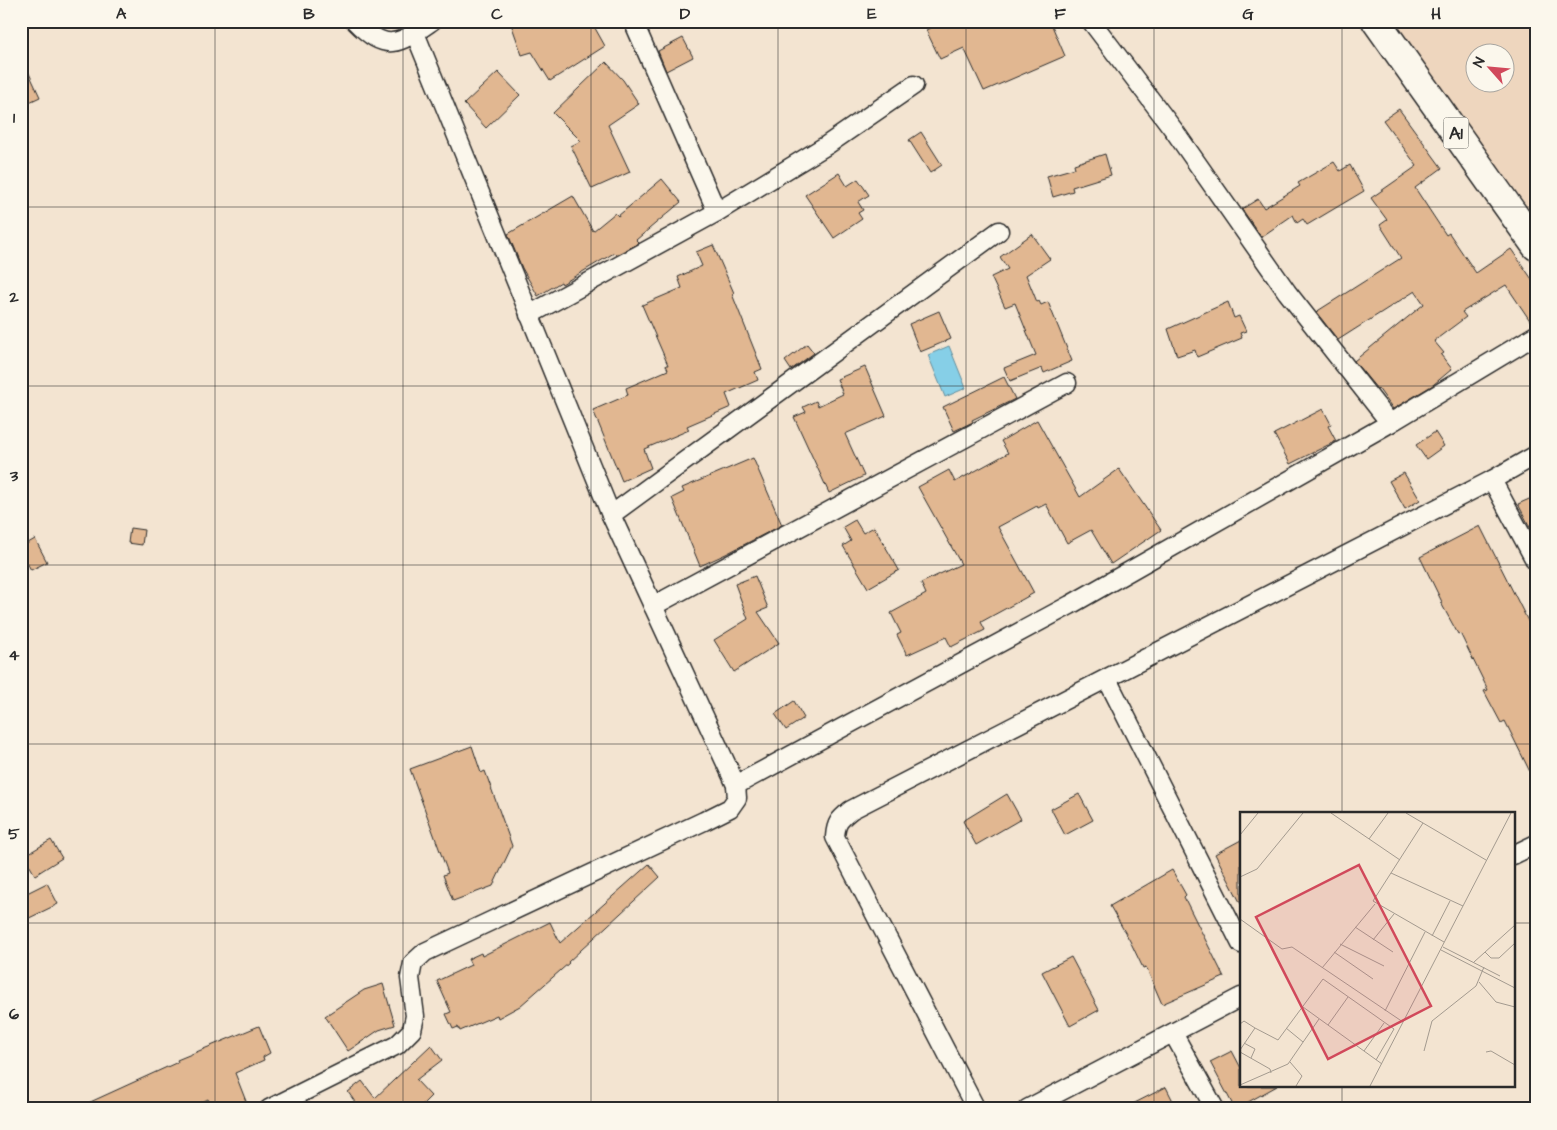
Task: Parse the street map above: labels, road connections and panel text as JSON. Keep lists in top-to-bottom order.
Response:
{
  "streets": {
    "highway": ["A1"]
  },
  "north": "top left",
  "grid": {
    "columns": [
      "A",
      "B",
      "C",
      "D",
      "E",
      "F",
      "G",
      "H"
    ],
    "rows": [
      "1",
      "2",
      "3",
      "4",
      "5",
      "6"
    ]
  }
}
